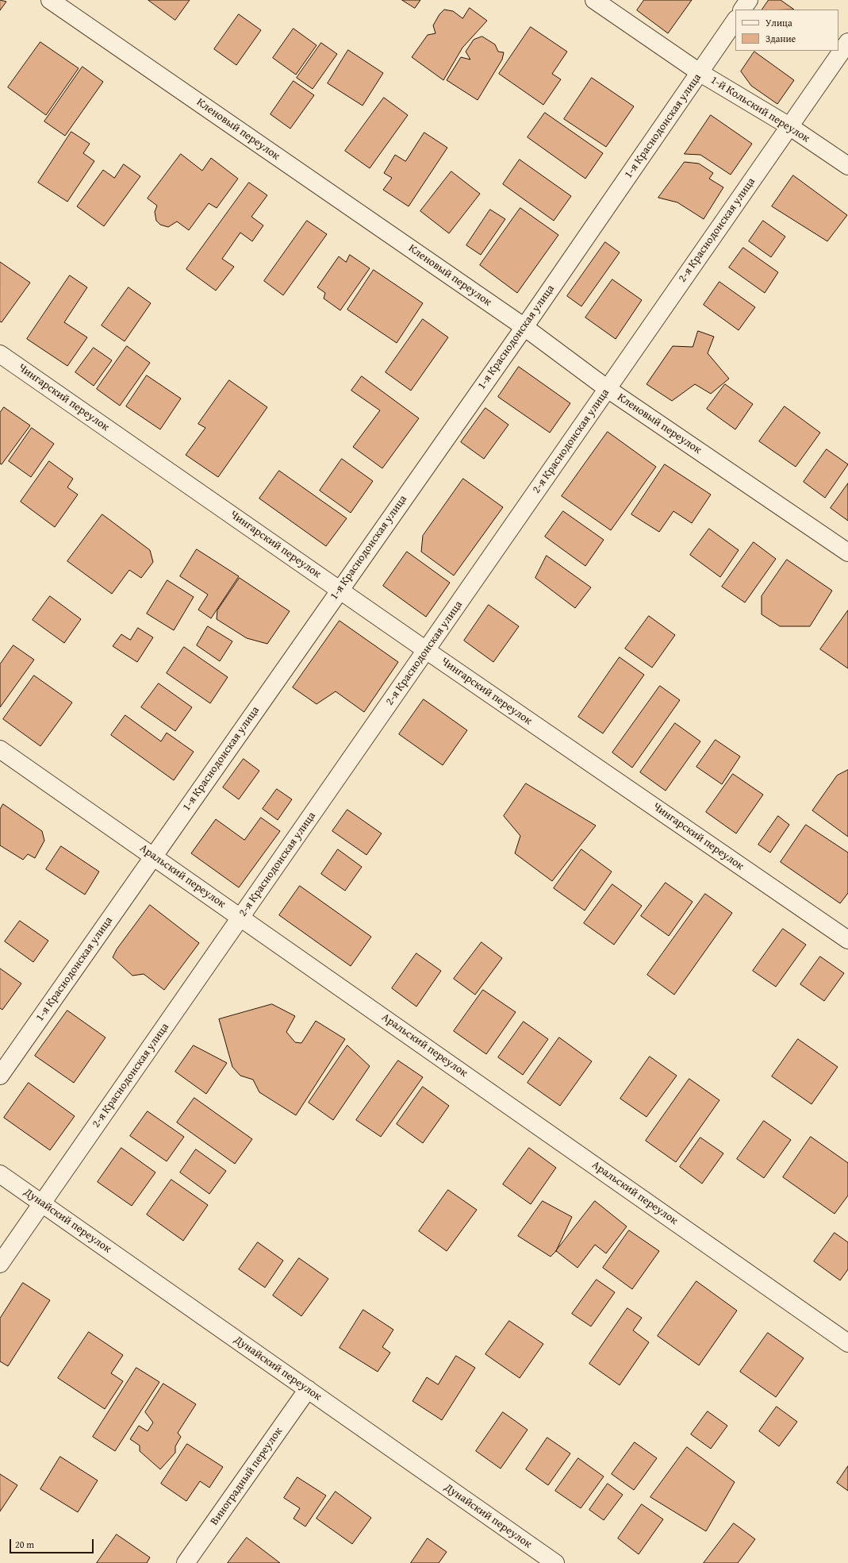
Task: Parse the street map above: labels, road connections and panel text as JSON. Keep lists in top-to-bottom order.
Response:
{
  "streets": {
    "street": [
      "1-й Кольский переулок",
      "1-я Краснодонская улица",
      "Кленовый переулок",
      "2-я Краснодонская улица",
      "Чингарский переулок",
      "Аральский переулок",
      "Дунайский переулок",
      "Виноградный переулок"
    ]
  },
  "crossings": [
    ["1-й Кольский переулок", "1-я Краснодонская улица"],
    ["1-й Кольский переулок", "2-я Краснодонская улица"],
    ["1-я Краснодонская улица", "Кленовый переулок"],
    ["1-я Краснодонская улица", "Чингарский переулок"],
    ["1-я Краснодонская улица", "Аральский переулок"],
    ["Кленовый переулок", "2-я Краснодонская улица"],
    ["2-я Краснодонская улица", "Чингарский переулок"],
    ["2-я Краснодонская улица", "Аральский переулок"],
    ["2-я Краснодонская улица", "Дунайский переулок"],
    ["Дунайский переулок", "Виноградный переулок"]
  ],
  "legend": ["Улица", "Здание"],
  "scale_bar": "20 m"
}
